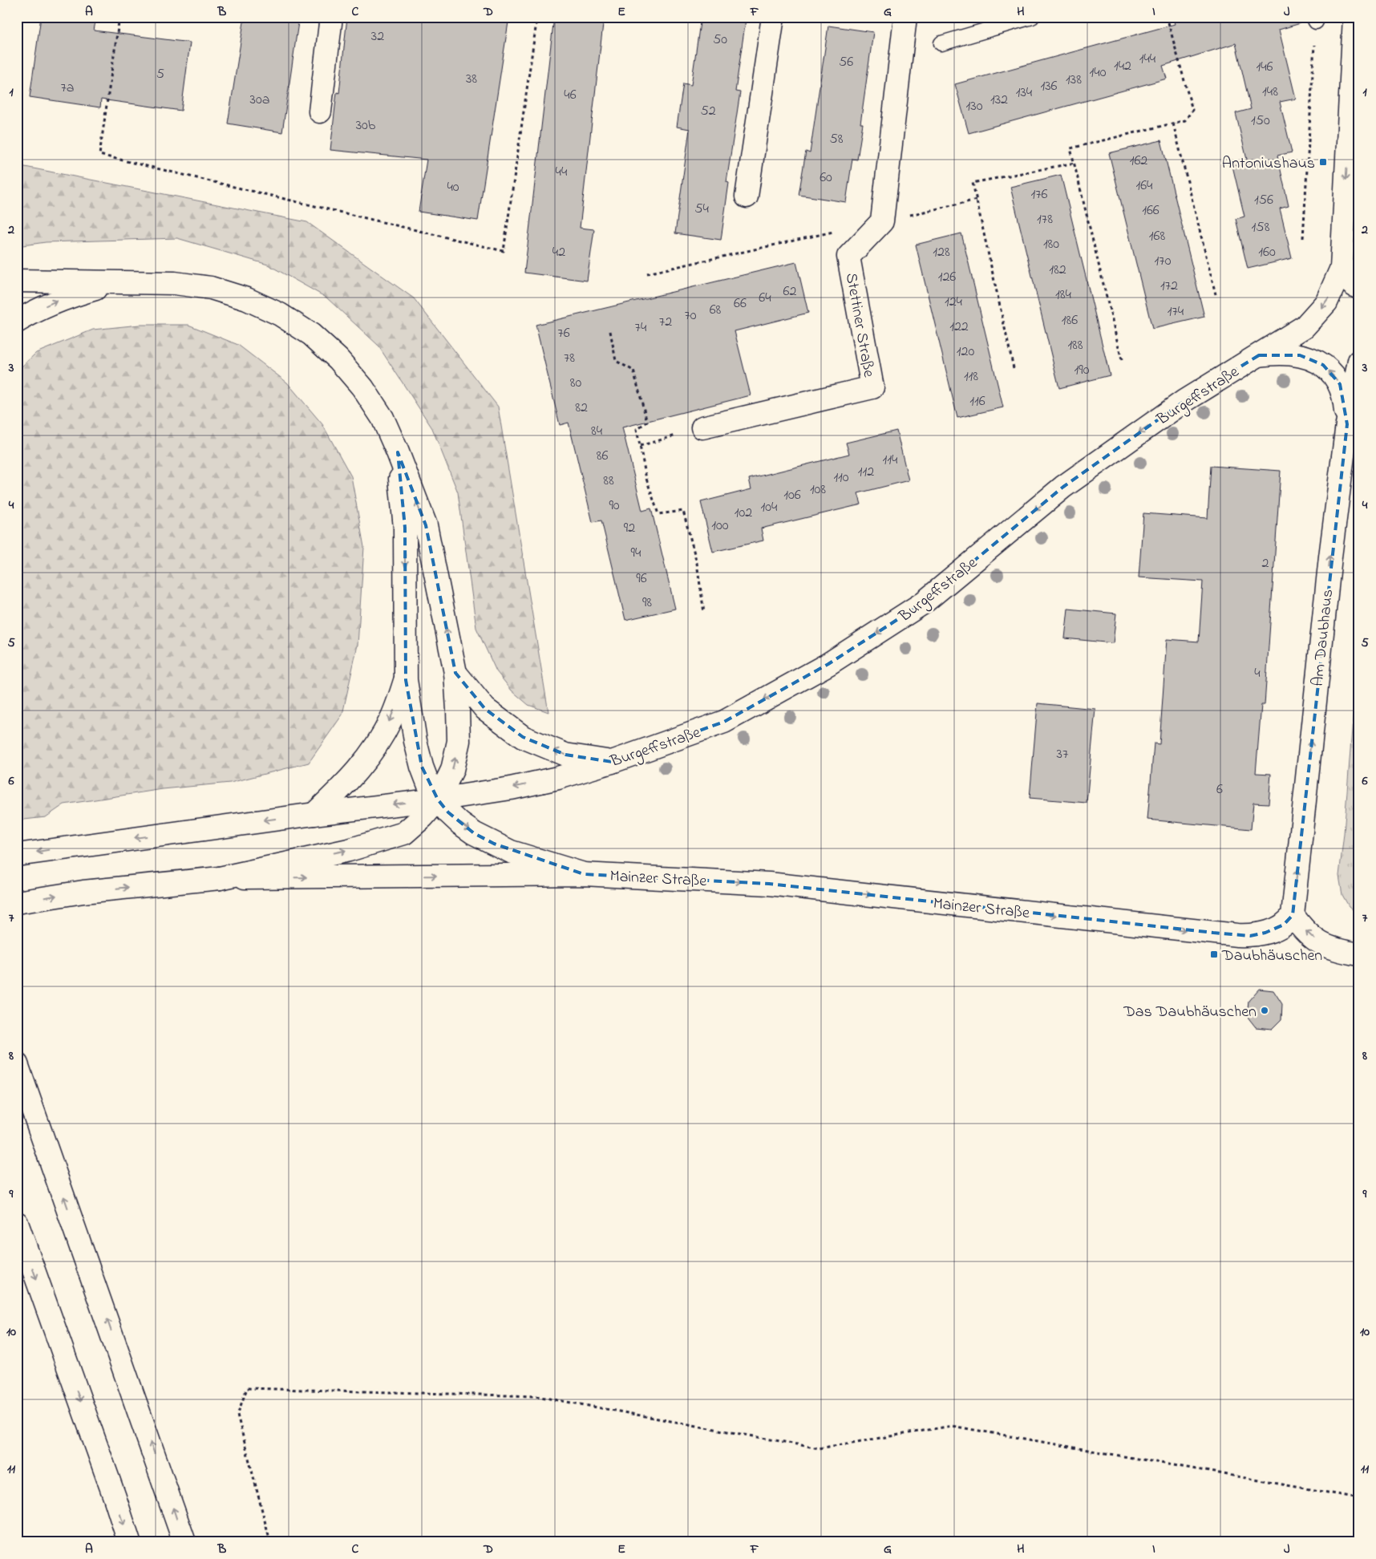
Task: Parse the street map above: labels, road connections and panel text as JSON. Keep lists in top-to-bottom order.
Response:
{
  "streets": {
    "main road": [
      "Stettiner Straße",
      "Burgeffstraße",
      "Am Daubhaus",
      "Mainzer Straße"
    ]
  },
  "crossings": [
    ["Am Daubhaus", "Mainzer Straße"]
  ],
  "one_way": ["Am Daubhaus", "Mainzer Straße"],
  "places": {
    "transit": ["Antoniushaus", "Daubhäuschen"],
    "other": ["Das Daubhäuschen"]
  },
  "house_numbers": [
    "32",
    "50",
    "144",
    "56",
    "142",
    "146",
    "140",
    "5",
    "38",
    "138",
    "136",
    "7a",
    "148",
    "134",
    "46",
    "30a",
    "132",
    "130",
    "52",
    "150",
    "30b",
    "58",
    "162",
    "44",
    "60",
    "164",
    "40",
    "176",
    "156",
    "54",
    "166",
    "178",
    "158",
    "168",
    "180",
    "42",
    "128",
    "160",
    "170",
    "182",
    "126",
    "172",
    "62",
    "184",
    "64",
    "124",
    "66",
    "68",
    "174",
    "70",
    "186",
    "72",
    "122",
    "74",
    "76",
    "188",
    "120",
    "78",
    "190",
    "118",
    "80",
    "116",
    "82",
    "84",
    "86",
    "114",
    "112",
    "110",
    "88",
    "108",
    "106",
    "90",
    "104",
    "102",
    "100",
    "92",
    "94",
    "2",
    "96",
    "98",
    "4",
    "37",
    "6"
  ],
  "grid": {
    "columns": [
      "A",
      "B",
      "C",
      "D",
      "E",
      "F",
      "G",
      "H",
      "I",
      "J"
    ],
    "rows": [
      "1",
      "2",
      "3",
      "4",
      "5",
      "6",
      "7",
      "8",
      "9",
      "10",
      "11"
    ]
  }
}
